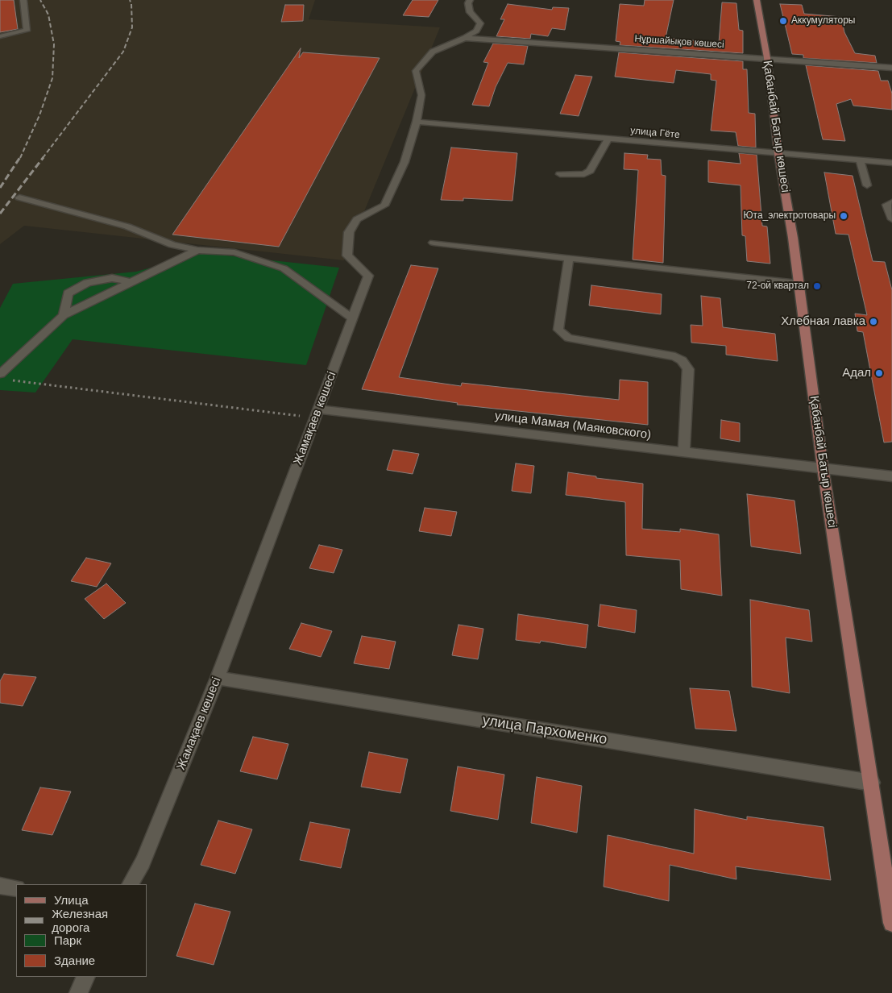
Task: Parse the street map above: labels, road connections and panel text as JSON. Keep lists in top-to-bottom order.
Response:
{
  "streets": {
    "main road": ["Қабанбай Батыр көшесі"],
    "street": [
      "Нұршайықов көшесі",
      "улица Гёте",
      "Жамақаев көшесі",
      "улица Мамая (Маяковского)",
      "улица Пархоменко"
    ]
  },
  "crossings": [
    ["Нұршайықов көшесі", "Қабанбай Батыр көшесі"],
    ["Нұршайықов көшесі", "Жамақаев көшесі"],
    ["Қабанбай Батыр көшесі", "улица Гёте"],
    ["Қабанбай Батыр көшесі", "улица Мамая (Маяковского)"],
    ["Қабанбай Батыр көшесі", "улица Пархоменко"],
    ["улица Гёте", "Жамақаев көшесі"],
    ["Жамақаев көшесі", "улица Мамая (Маяковского)"],
    ["Жамақаев көшесі", "улица Пархоменко"]
  ],
  "places": [
    "Аккумуляторы",
    "Юта_электротовары",
    "72-ой квартал",
    "Хлебная лавка",
    "Адал"
  ],
  "legend": [
    "Улица",
    "Железная дорога",
    "Парк",
    "Здание"
  ]
}
